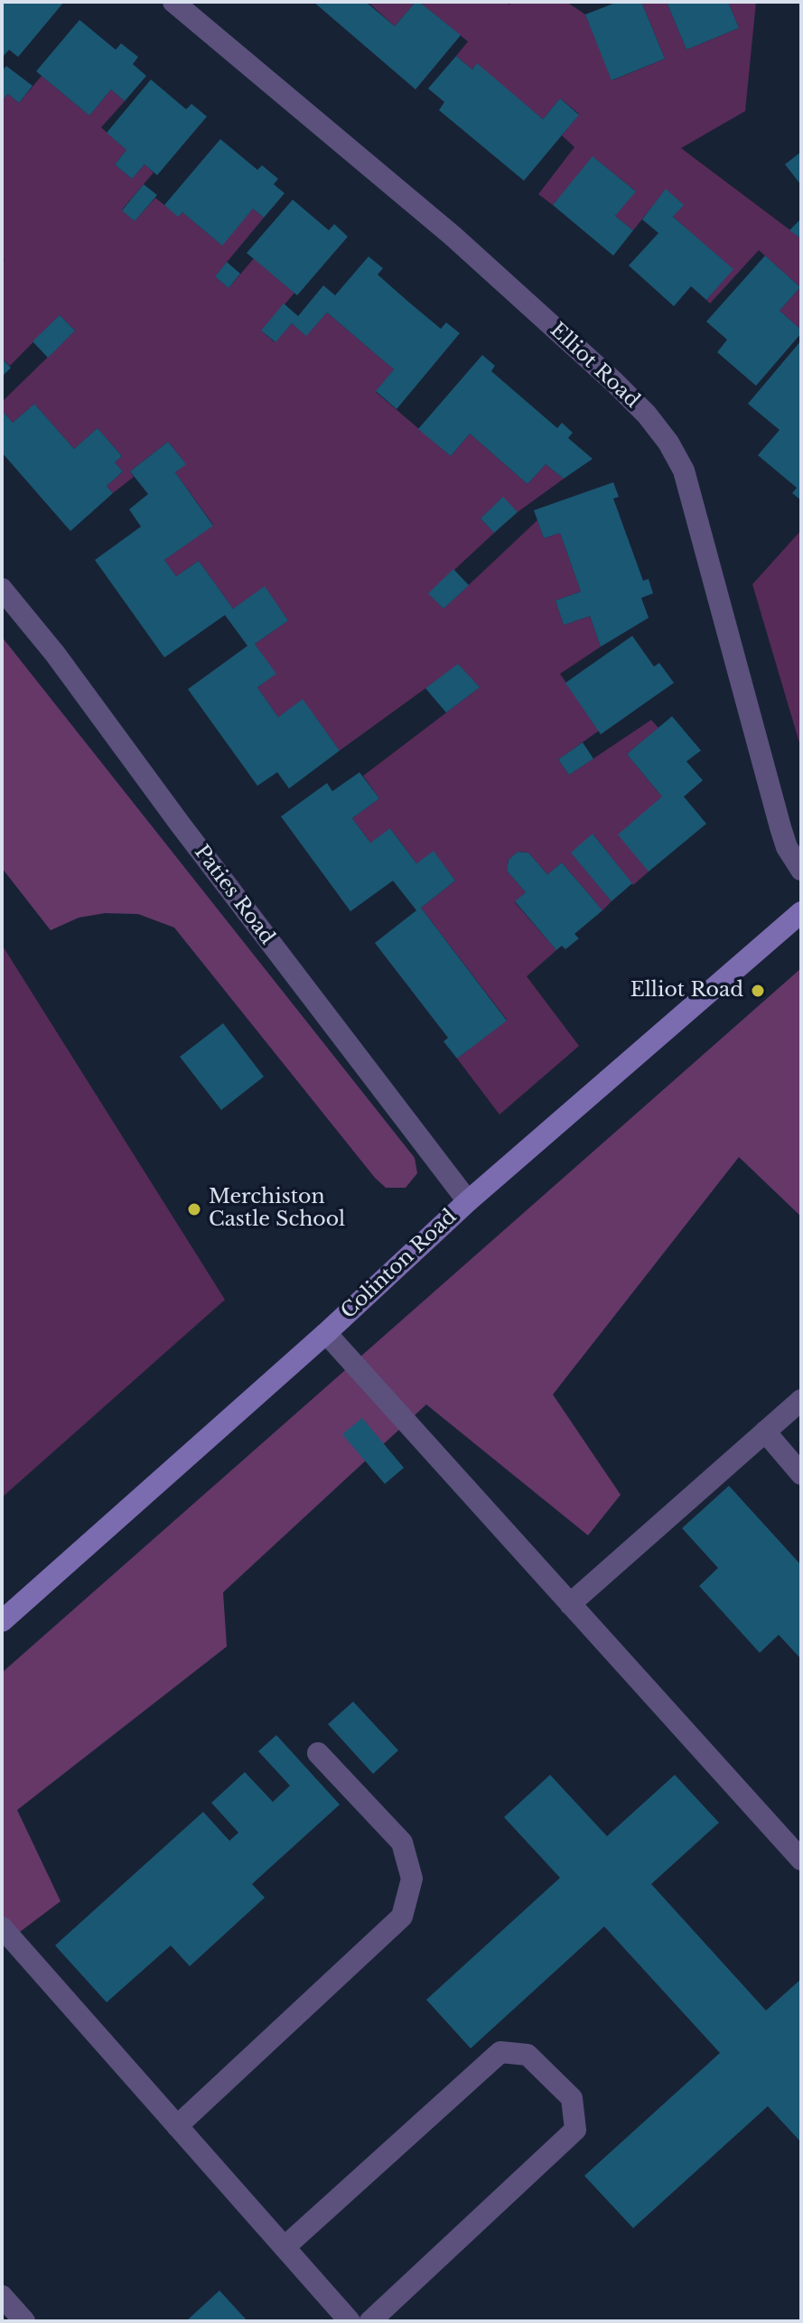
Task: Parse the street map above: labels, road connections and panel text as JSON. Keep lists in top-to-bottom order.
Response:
{
  "streets": {
    "street": ["Elliot Road", "Paties Road", "Colinton Road"]
  },
  "crossings": [
    ["Paties Road", "Colinton Road"]
  ],
  "places": ["Elliot Road", "Merchiston Castle School"]
}
